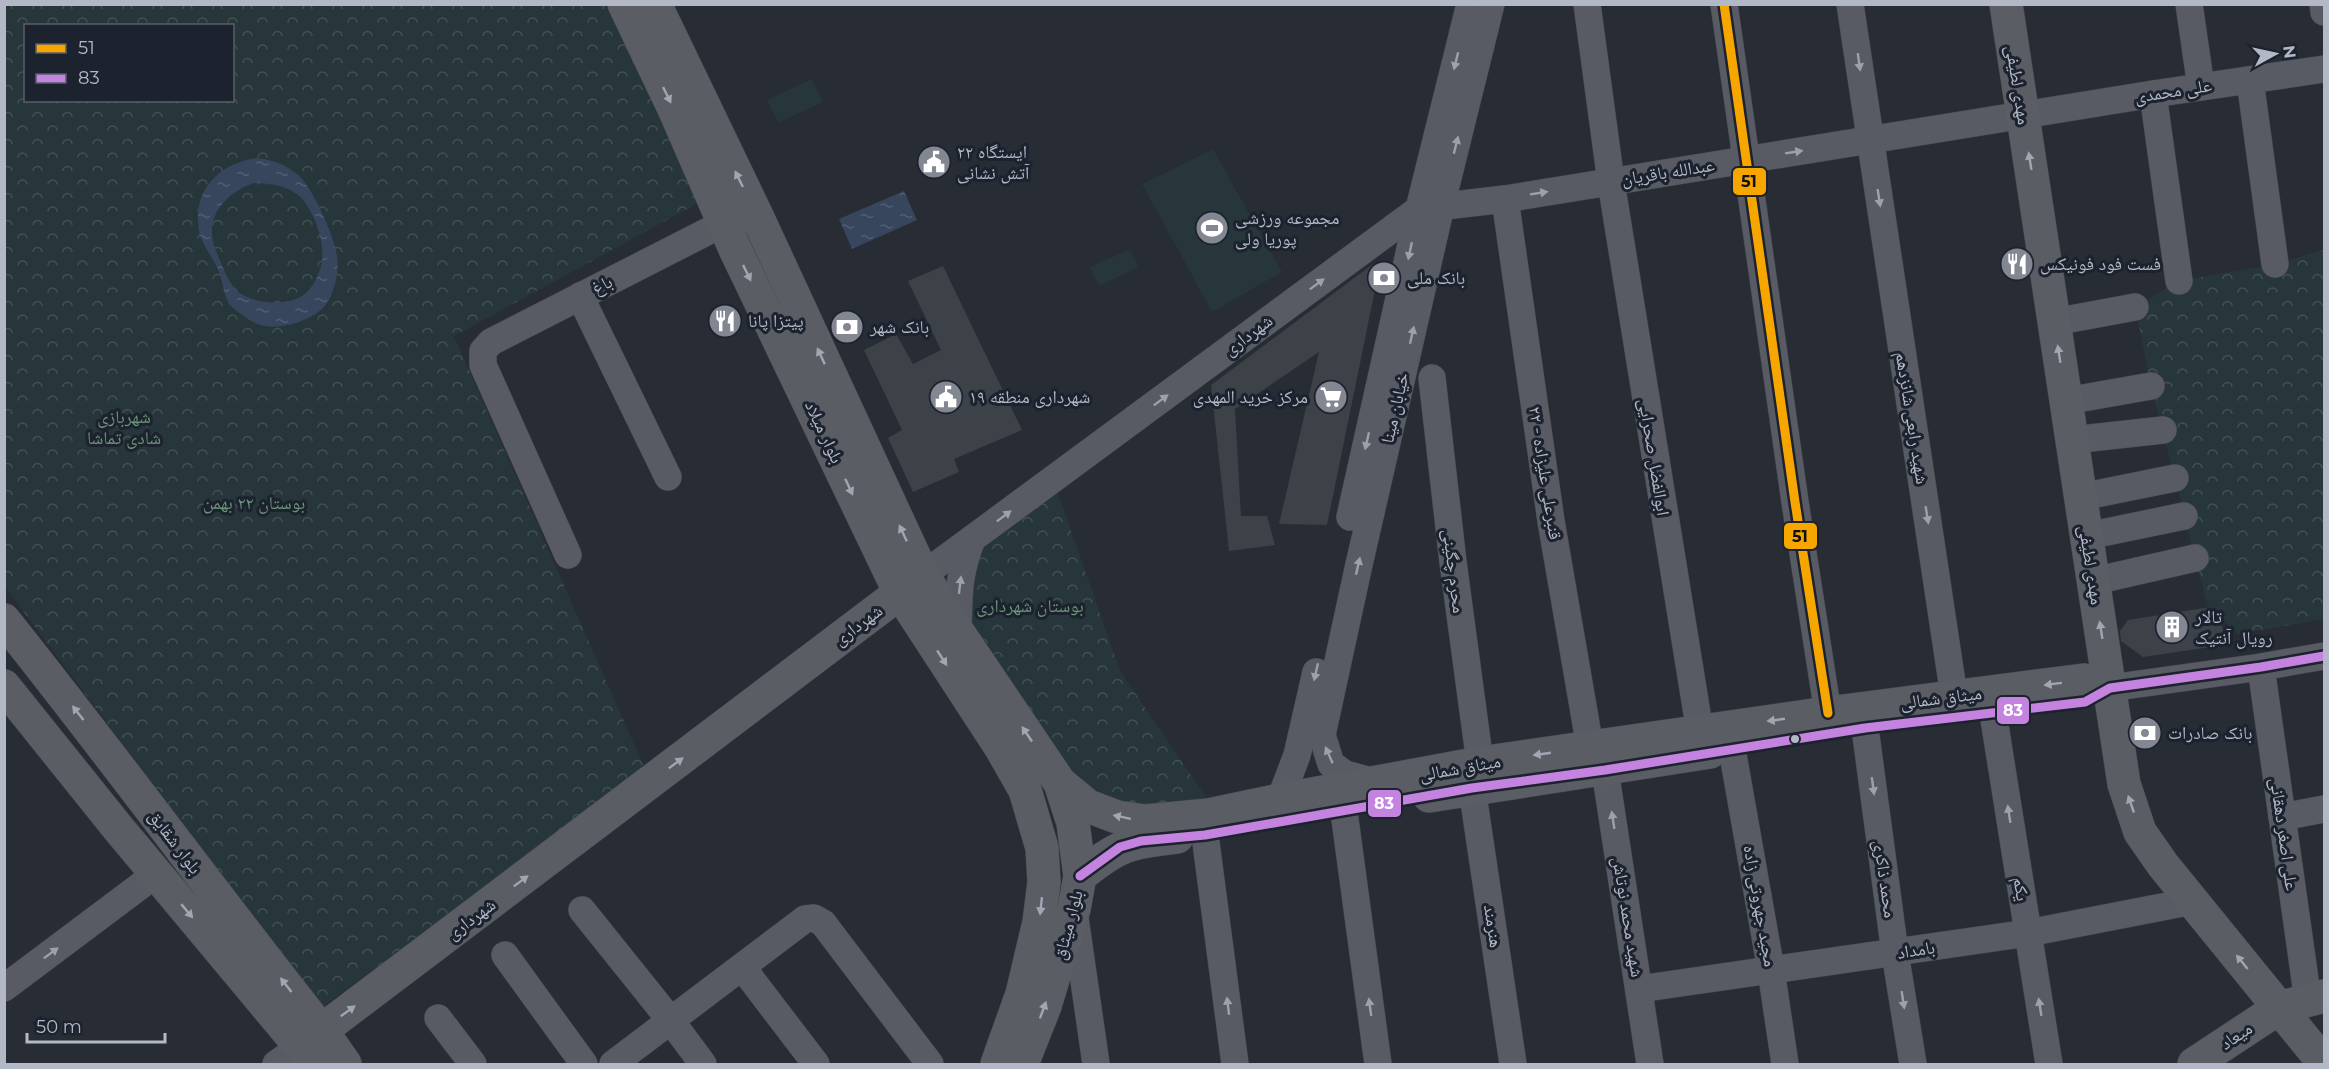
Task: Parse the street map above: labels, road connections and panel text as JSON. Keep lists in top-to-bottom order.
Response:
{
  "streets": {
    "main road": [
      "مهدی لطیفی",
      "شهرداری",
      "بلوار میلاد",
      "میثاق شمالی",
      "بلوار شقایق",
      "بلوار میثاق",
      "میعاد"
    ],
    "street": [
      "علی محمدی",
      "عبدالله باقریان",
      "باغ",
      "خیابان مینا",
      "شهید رابعی شانزدهم",
      "ابوالفضل صحرایی",
      "قنبرعلی علیزاده - ۲۲",
      "محرم چگینی",
      "علی اصغر دهقانی",
      "محمد ذاکری",
      "یکم",
      "مجید جهروتی زاده",
      "شهید محمد نوتاش",
      "هنرمند",
      "بامداد"
    ]
  },
  "crossings": [
    ["مهدی لطیفی", "علی محمدی"],
    ["مهدی لطیفی", "عبدالله باقریان"],
    ["مهدی لطیفی", "میثاق شمالی"],
    ["مهدی لطیفی", "علی اصغر دهقانی"],
    ["مهدی لطیفی", "بامداد"],
    ["مهدی لطیفی", "میعاد"],
    ["علی محمدی", "عبدالله باقریان"],
    ["عبدالله باقریان", "شهرداری"],
    ["عبدالله باقریان", "خیابان مینا"],
    ["عبدالله باقریان", "شهید رابعی شانزدهم"],
    ["عبدالله باقریان", "ابوالفضل صحرایی"],
    ["عبدالله باقریان", "قنبرعلی علیزاده - ۲۲"],
    ["باغ", "بلوار میلاد"],
    ["شهرداری", "خیابان مینا"],
    ["شهرداری", "بلوار میلاد"],
    ["شهرداری", "بلوار شقایق"],
    ["خیابان مینا", "میثاق شمالی"],
    ["شهید رابعی شانزدهم", "میثاق شمالی"],
    ["بلوار میلاد", "میثاق شمالی"],
    ["بلوار میلاد", "بلوار میثاق"],
    ["ابوالفضل صحرایی", "میثاق شمالی"],
    ["قنبرعلی علیزاده - ۲۲", "میثاق شمالی"],
    ["قنبرعلی علیزاده - ۲۲", "شهید محمد نوتاش"],
    ["محرم چگینی", "میثاق شمالی"],
    ["محرم چگینی", "هنرمند"],
    ["میثاق شمالی", "محمد ذاکری"],
    ["میثاق شمالی", "یکم"],
    ["میثاق شمالی", "مجید جهروتی زاده"],
    ["میثاق شمالی", "شهید محمد نوتاش"],
    ["میثاق شمالی", "بلوار میثاق"],
    ["میثاق شمالی", "هنرمند"],
    ["علی اصغر دهقانی", "میعاد"],
    ["محمد ذاکری", "بامداد"],
    ["یکم", "بامداد"],
    ["مجید جهروتی زاده", "بامداد"],
    ["شهید محمد نوتاش", "بامداد"]
  ],
  "one_way": [
    "مهدی لطیفی",
    "عبدالله باقریان",
    "شهرداری",
    "محمد ذاکری",
    "یکم",
    "شهید محمد نوتاش"
  ],
  "parks": ["شهربازی شادی تماشا", "بوستان ۲۲ بهمن", "بوستان شهرداری"],
  "places": {
    "public building": ["ایستگاه ۲۲ آتش نشانی", "شهرداری منطقه ۱۹"],
    "sports": ["مجموعه ورزشی پوریا ولی"],
    "restaurant": ["فست فود فونیکس", "پیتزا پانا"],
    "bank": ["بانک ملی", "بانک شهر", "بانک صادرات"],
    "supermarket": ["مرکز خرید المهدی"],
    "building": ["تالار رویال آنتیک"]
  },
  "lines": ["transit line 51", "transit line 83"],
  "legend": ["51", "83"],
  "scale_bar": "50 m",
  "north": "right"
}
